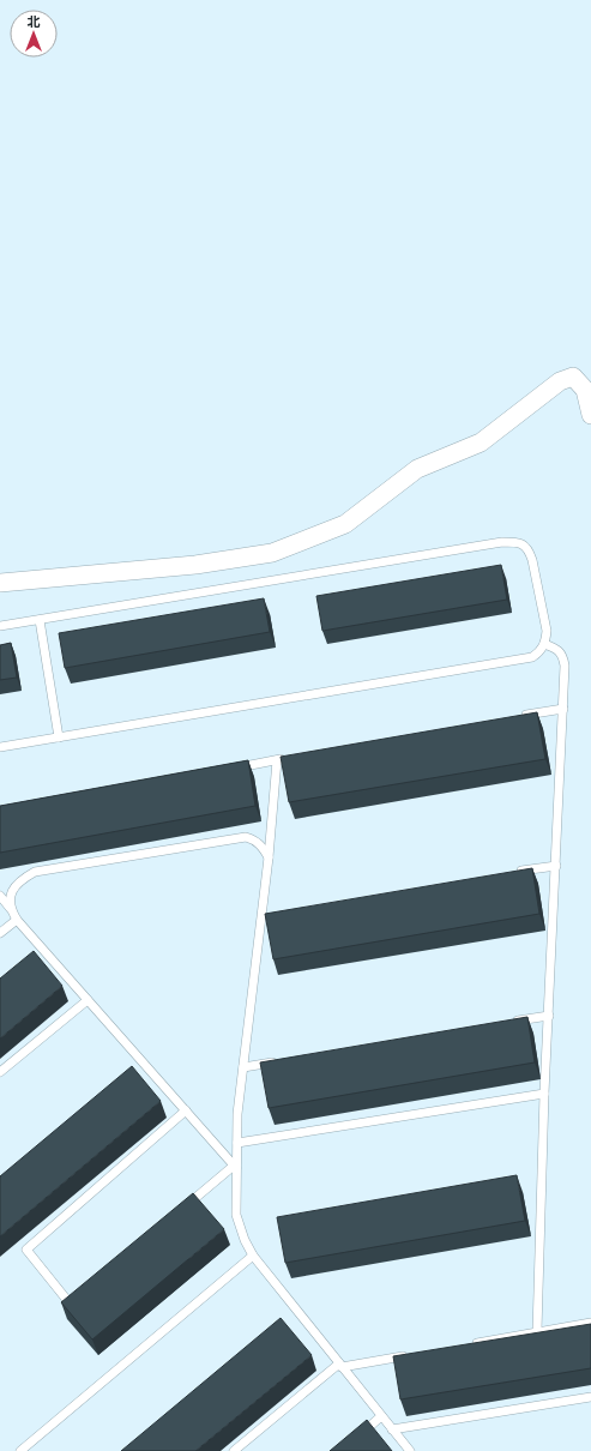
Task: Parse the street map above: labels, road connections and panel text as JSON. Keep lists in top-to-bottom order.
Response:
{
  "north": "top"
}
